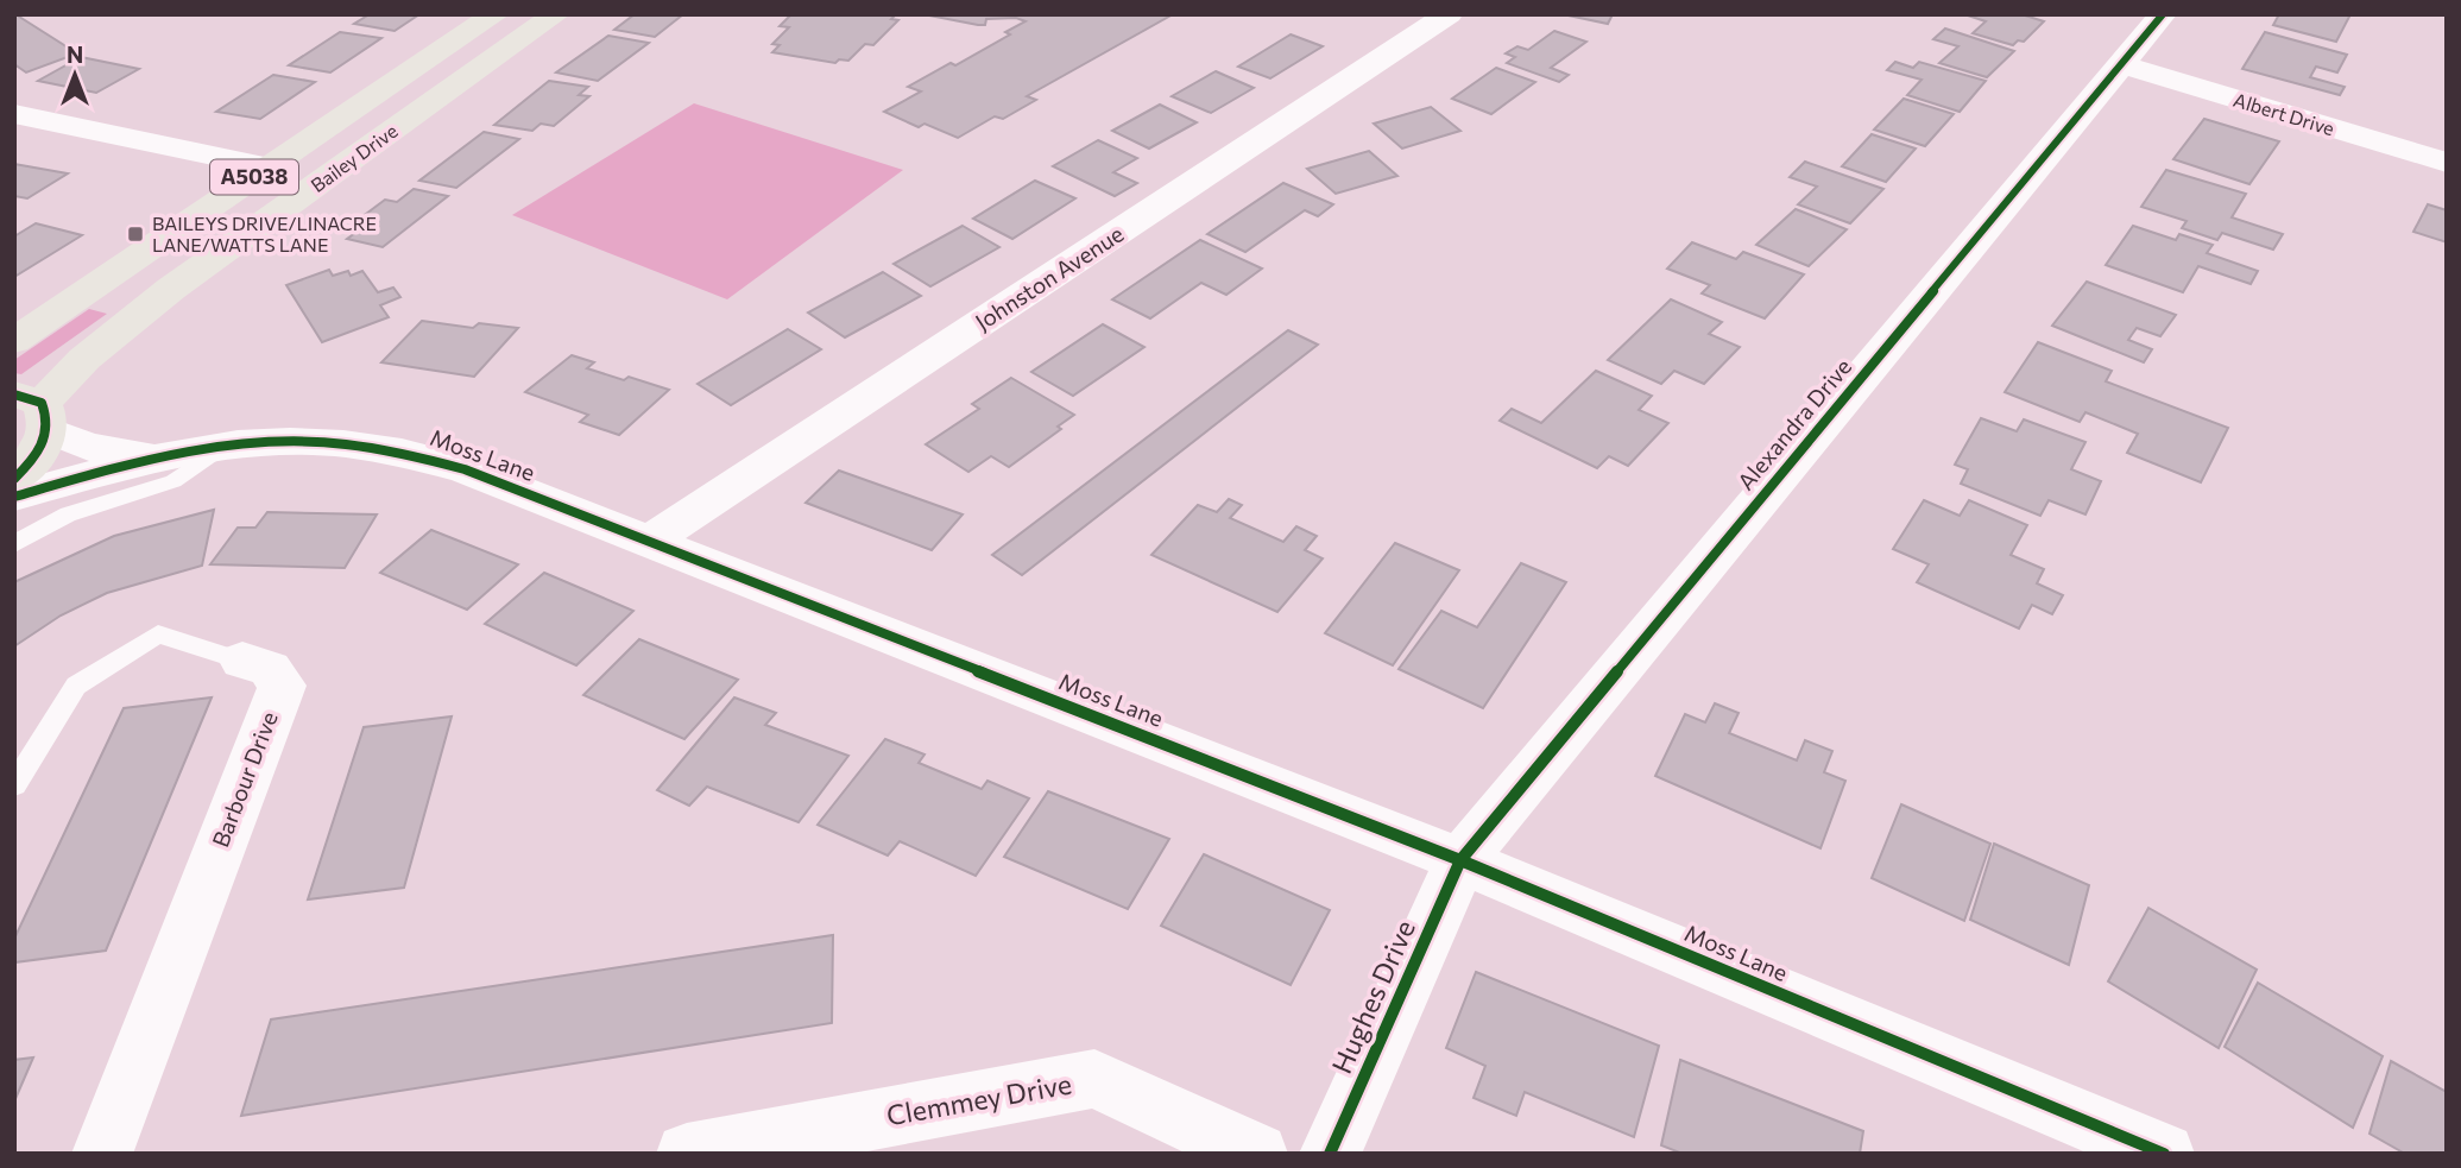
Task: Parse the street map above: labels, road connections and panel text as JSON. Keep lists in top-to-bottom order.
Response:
{
  "streets": {
    "main road": ["Bailey Drive", "A5038"],
    "street": [
      "Albert Drive",
      "Johnston Avenue",
      "Alexandra Drive",
      "Moss Lane",
      "Barbour Drive",
      "Hughes Drive",
      "Clemmey Drive"
    ]
  },
  "crossings": [
    ["Albert Drive", "Alexandra Drive"],
    ["Bailey Drive", "A5038"],
    ["Bailey Drive", "Moss Lane"],
    ["A5038", "Moss Lane"],
    ["Johnston Avenue", "Moss Lane"],
    ["Alexandra Drive", "Moss Lane"],
    ["Alexandra Drive", "Hughes Drive"],
    ["Moss Lane", "Hughes Drive"]
  ],
  "places": {
    "transit": ["BAILEYS DRIVE/LINACRE LANE/WATTS LANE"]
  },
  "north": "top"
}
